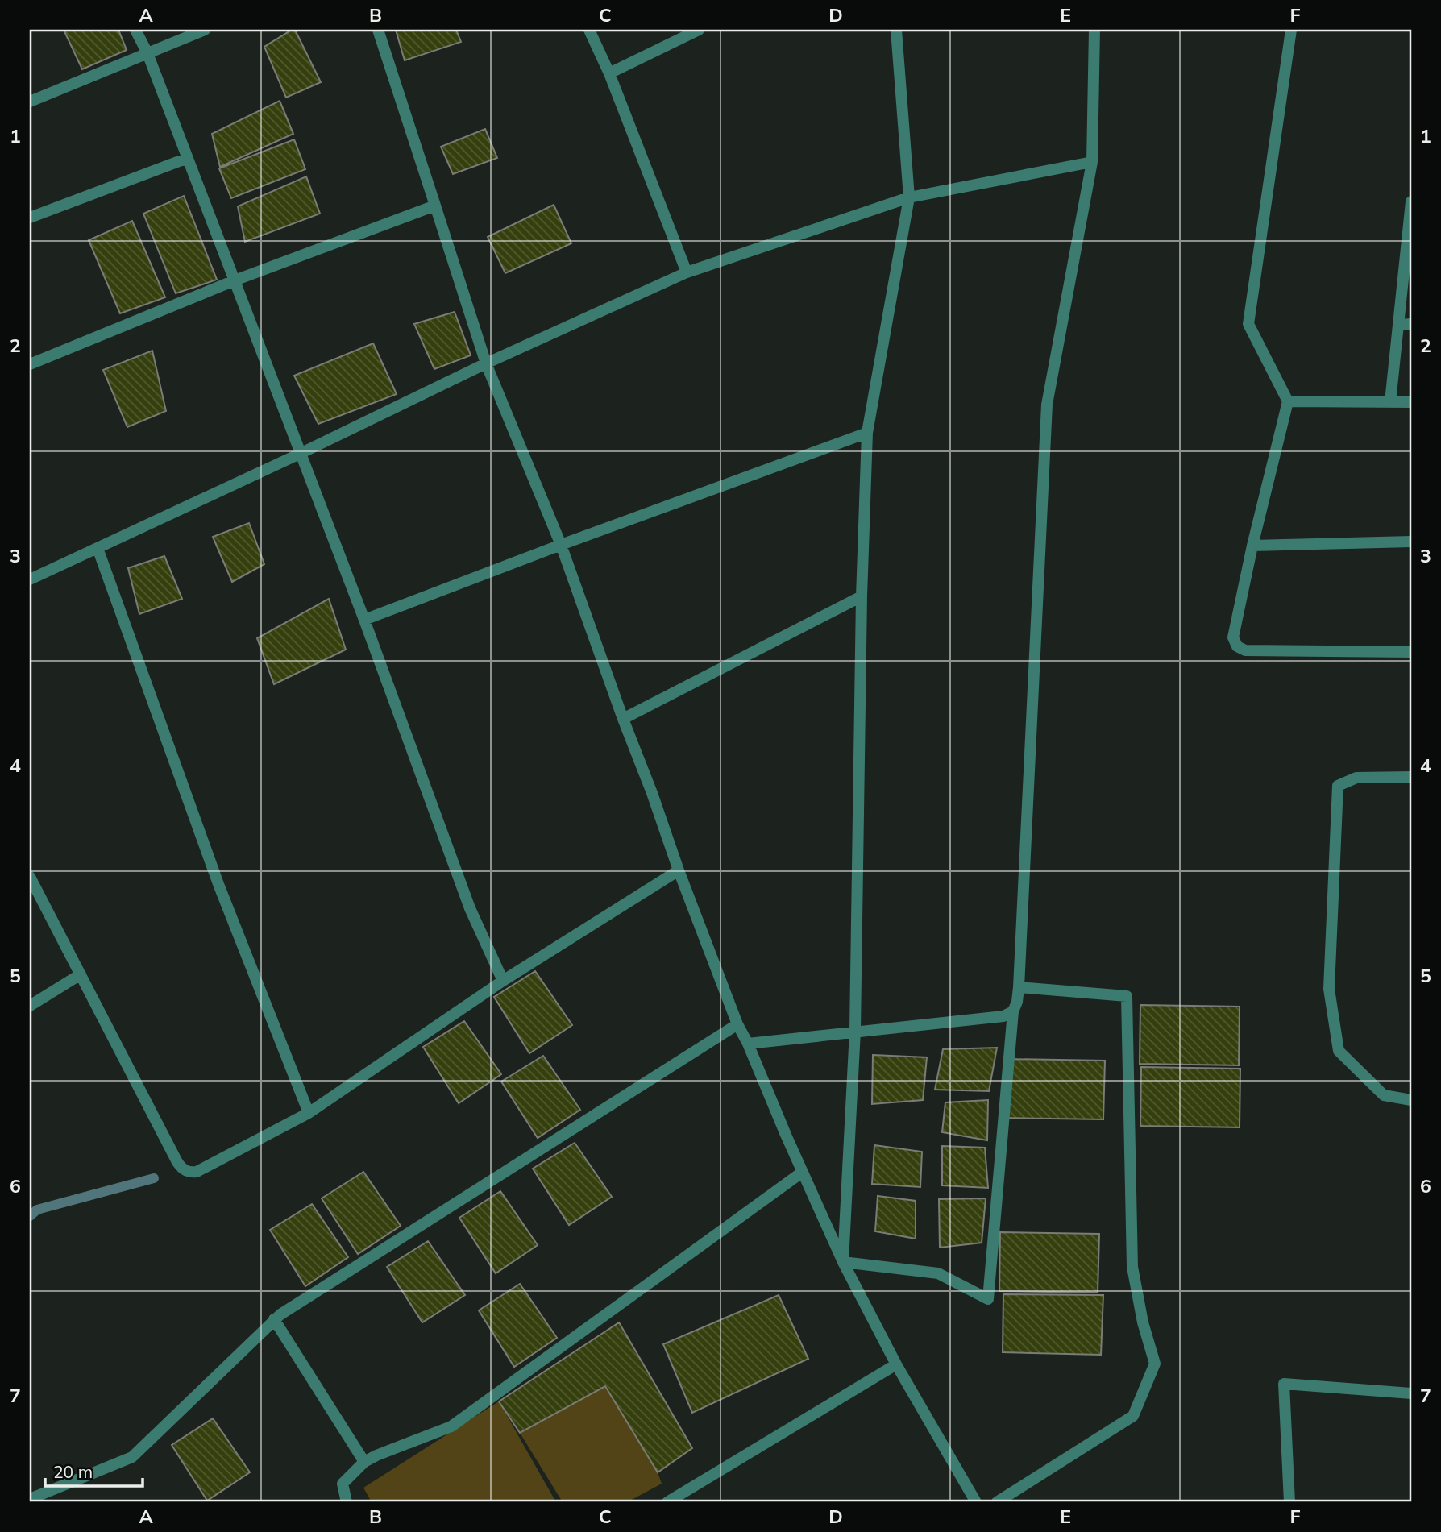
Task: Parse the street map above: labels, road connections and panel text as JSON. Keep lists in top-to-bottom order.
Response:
{
  "scale_bar": "20 m",
  "grid": {
    "columns": [
      "A",
      "B",
      "C",
      "D",
      "E",
      "F"
    ],
    "rows": [
      "1",
      "2",
      "3",
      "4",
      "5",
      "6",
      "7"
    ]
  }
}
